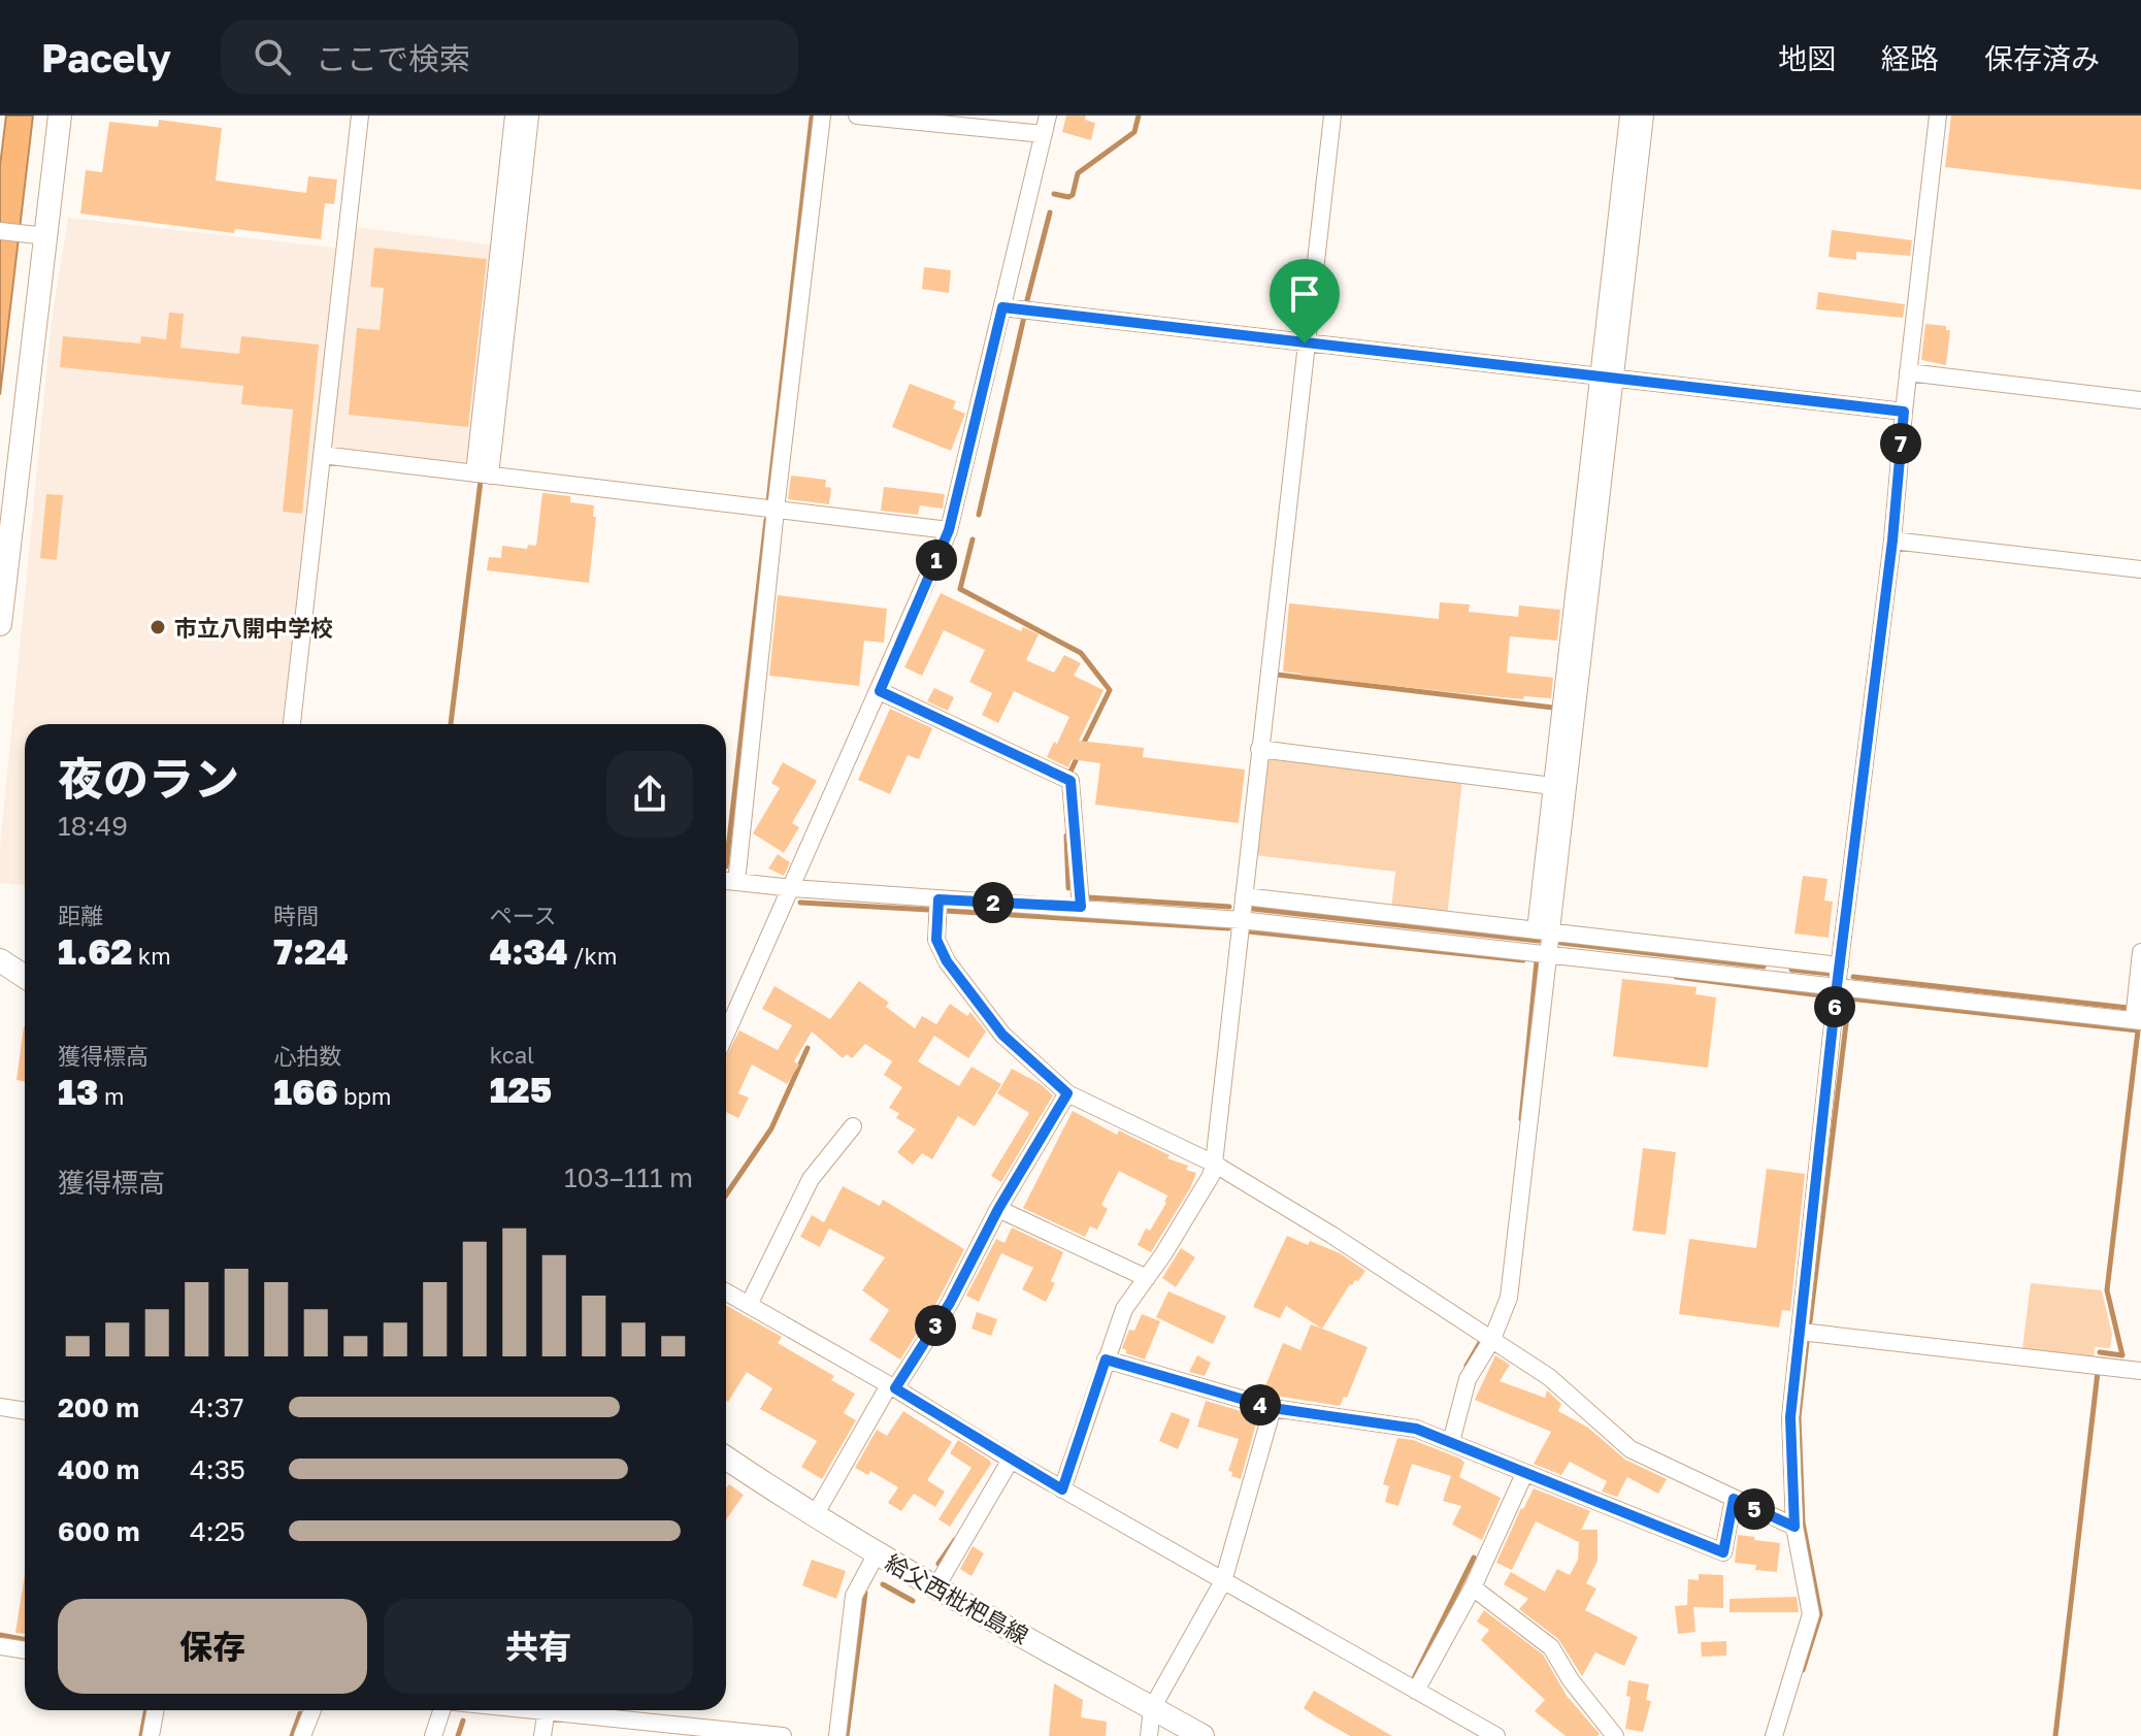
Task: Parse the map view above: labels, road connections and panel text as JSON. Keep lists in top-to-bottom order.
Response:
{
  "streets": {
    "main road": ["給父西枇杷島線"]
  },
  "places": ["市立八開中学校"],
  "page": {
    "header": "Pacely",
    "search": "ここで検索",
    "nav": ["地図", "経路", "保存済み"],
    "pins": [
      "7",
      "1",
      "2",
      "6",
      "3",
      "4",
      "5"
    ],
    "heading": ["夜のラン", "18:49"],
    "stats": [
      ["距離", "1.62 km"],
      ["時間", "7:24"],
      ["ペース", "4:34 /km"],
      ["獲得標高", "13 m"],
      ["心拍数", "166 bpm"],
      ["kcal", "125"]
    ],
    "chart": ["獲得標高", "103–111 m"],
    "list": [
      {
        "name": "200 m",
        "note": "4:37"
      },
      {
        "name": "400 m",
        "note": "4:35"
      },
      {
        "name": "600 m",
        "note": "4:25"
      }
    ],
    "buttons": ["保存", "共有"]
  }
}
